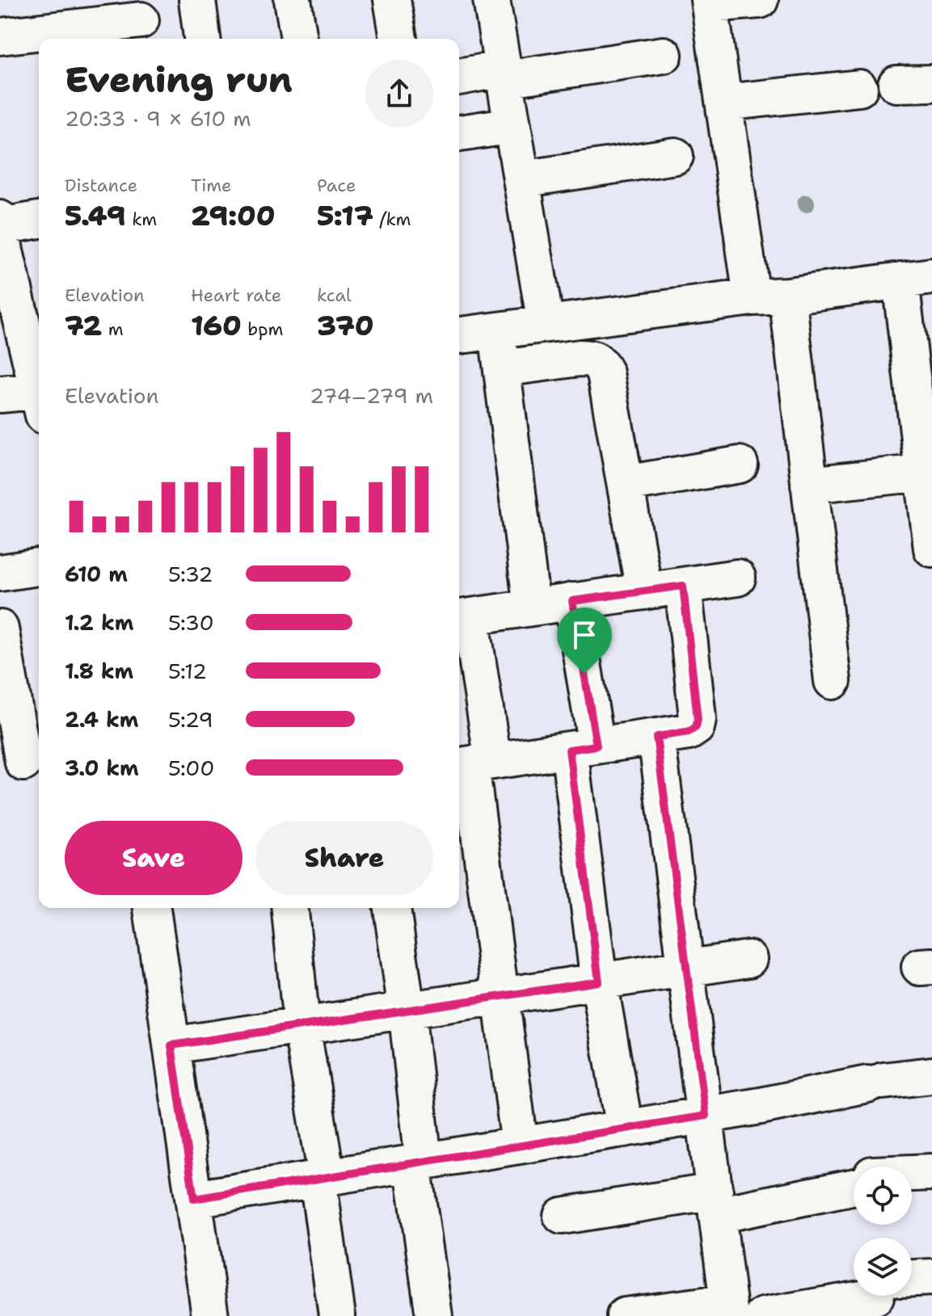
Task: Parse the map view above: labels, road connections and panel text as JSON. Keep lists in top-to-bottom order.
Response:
{
  "page": {
    "heading": ["Evening run", "20:33 · 9 × 610 m"],
    "stats": [
      ["Distance", "5.49 km"],
      ["Time", "29:00"],
      ["Pace", "5:17 /km"],
      ["Elevation", "72 m"],
      ["Heart rate", "160 bpm"],
      ["kcal", "370"]
    ],
    "chart": ["Elevation", "274–279 m"],
    "list": [
      {
        "name": "610 m",
        "note": "5:32"
      },
      {
        "name": "1.2 km",
        "note": "5:30"
      },
      {
        "name": "1.8 km",
        "note": "5:12"
      },
      {
        "name": "2.4 km",
        "note": "5:29"
      },
      {
        "name": "3.0 km",
        "note": "5:00"
      }
    ],
    "buttons": ["Save", "Share"]
  }
}
